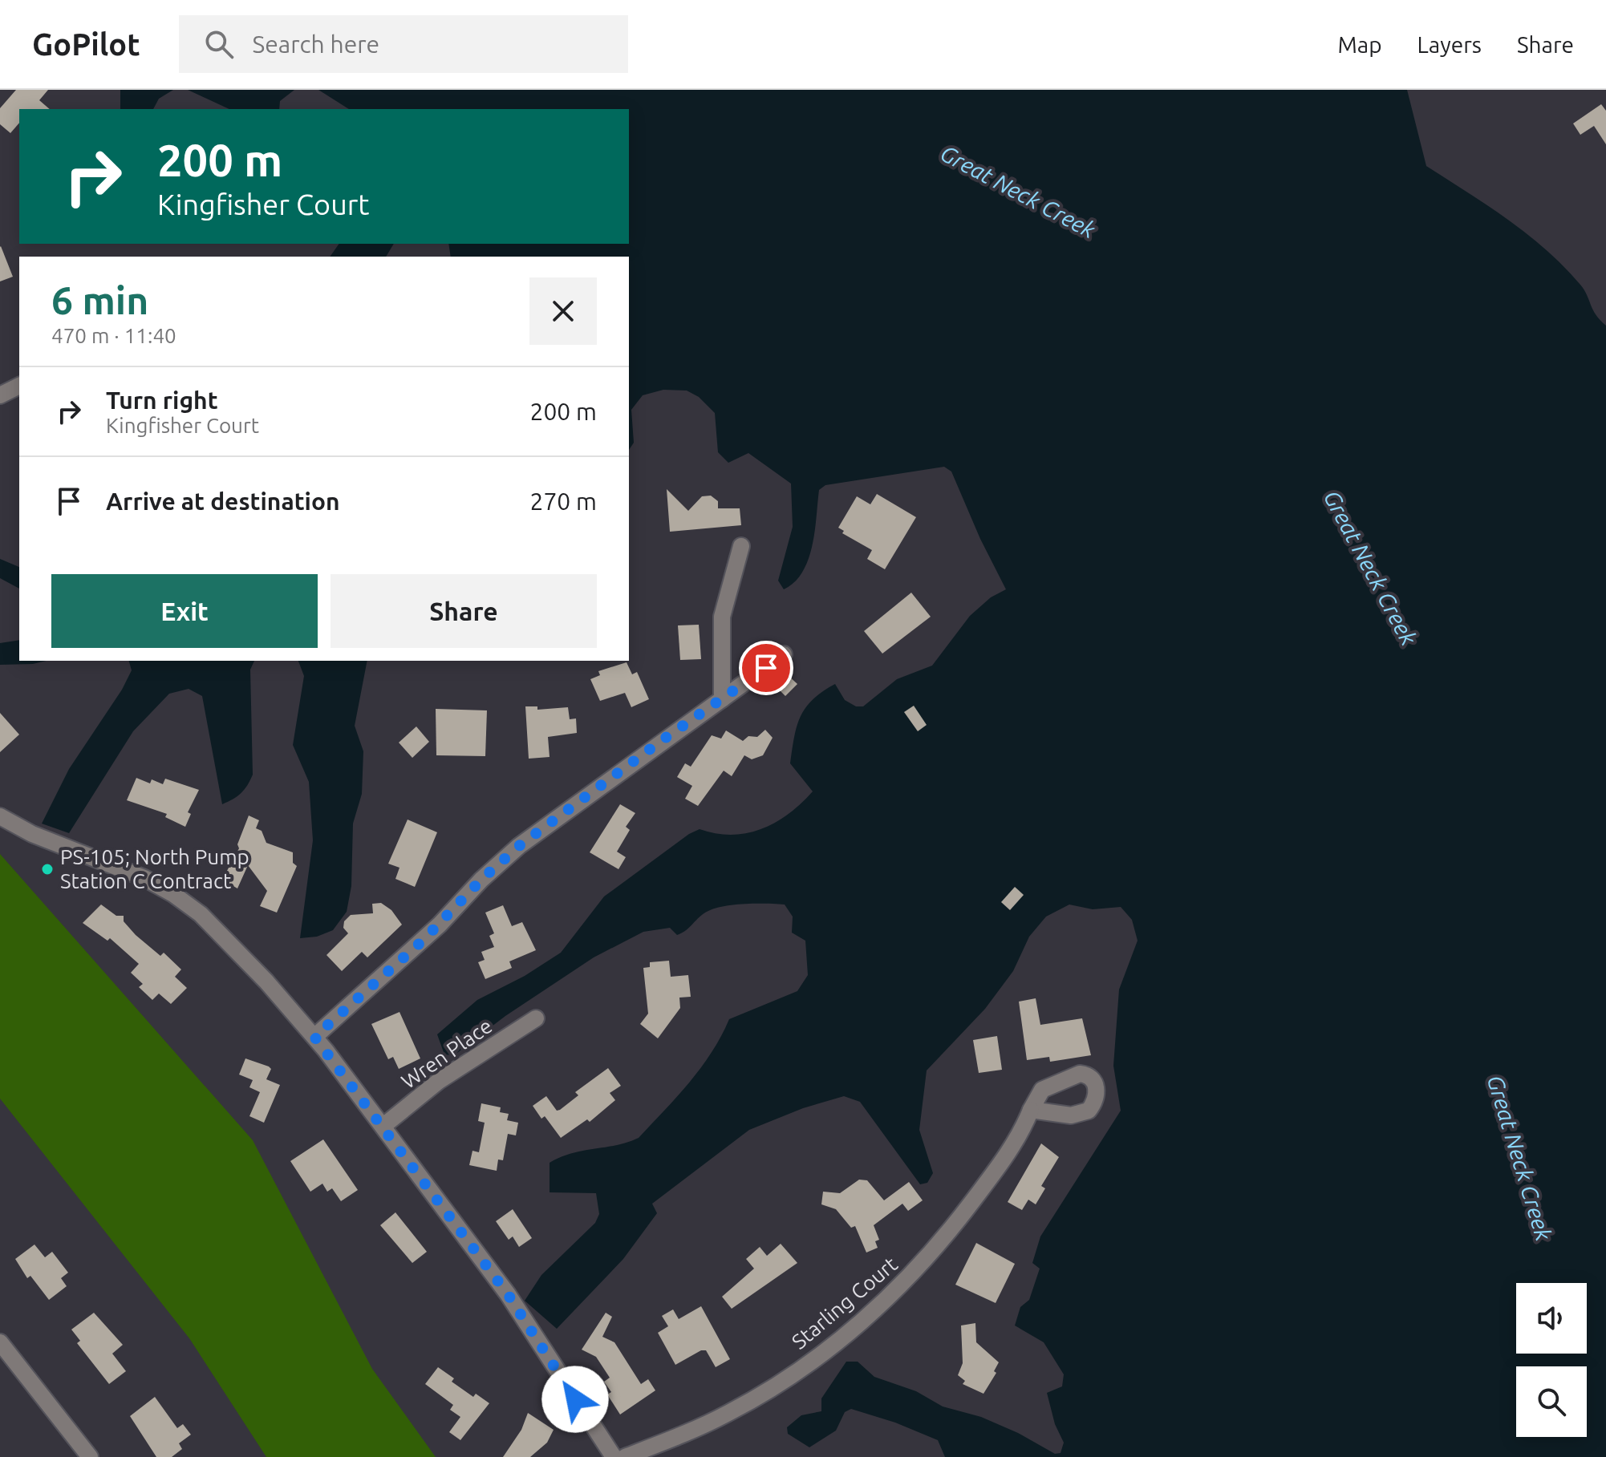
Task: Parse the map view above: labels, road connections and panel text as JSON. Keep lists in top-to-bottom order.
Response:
{
  "streets": {
    "street": ["Wren Place", "Starling Court"]
  },
  "water": ["Great Neck Creek"],
  "places": ["PS-105; North Pump Station C Contract"],
  "page": {
    "header": "GoPilot",
    "search": "Search here",
    "nav": ["Map", "Layers", "Share"],
    "turn": ["200 m", "Kingfisher Court"],
    "heading": ["6 min", "470 m · 11:40"],
    "list": [
      {
        "name": "Turn right",
        "note": "Kingfisher Court",
        "value": "200 m"
      },
      {
        "name": "Arrive at destination",
        "value": "270 m"
      }
    ],
    "buttons": ["Exit", "Share"]
  }
}
